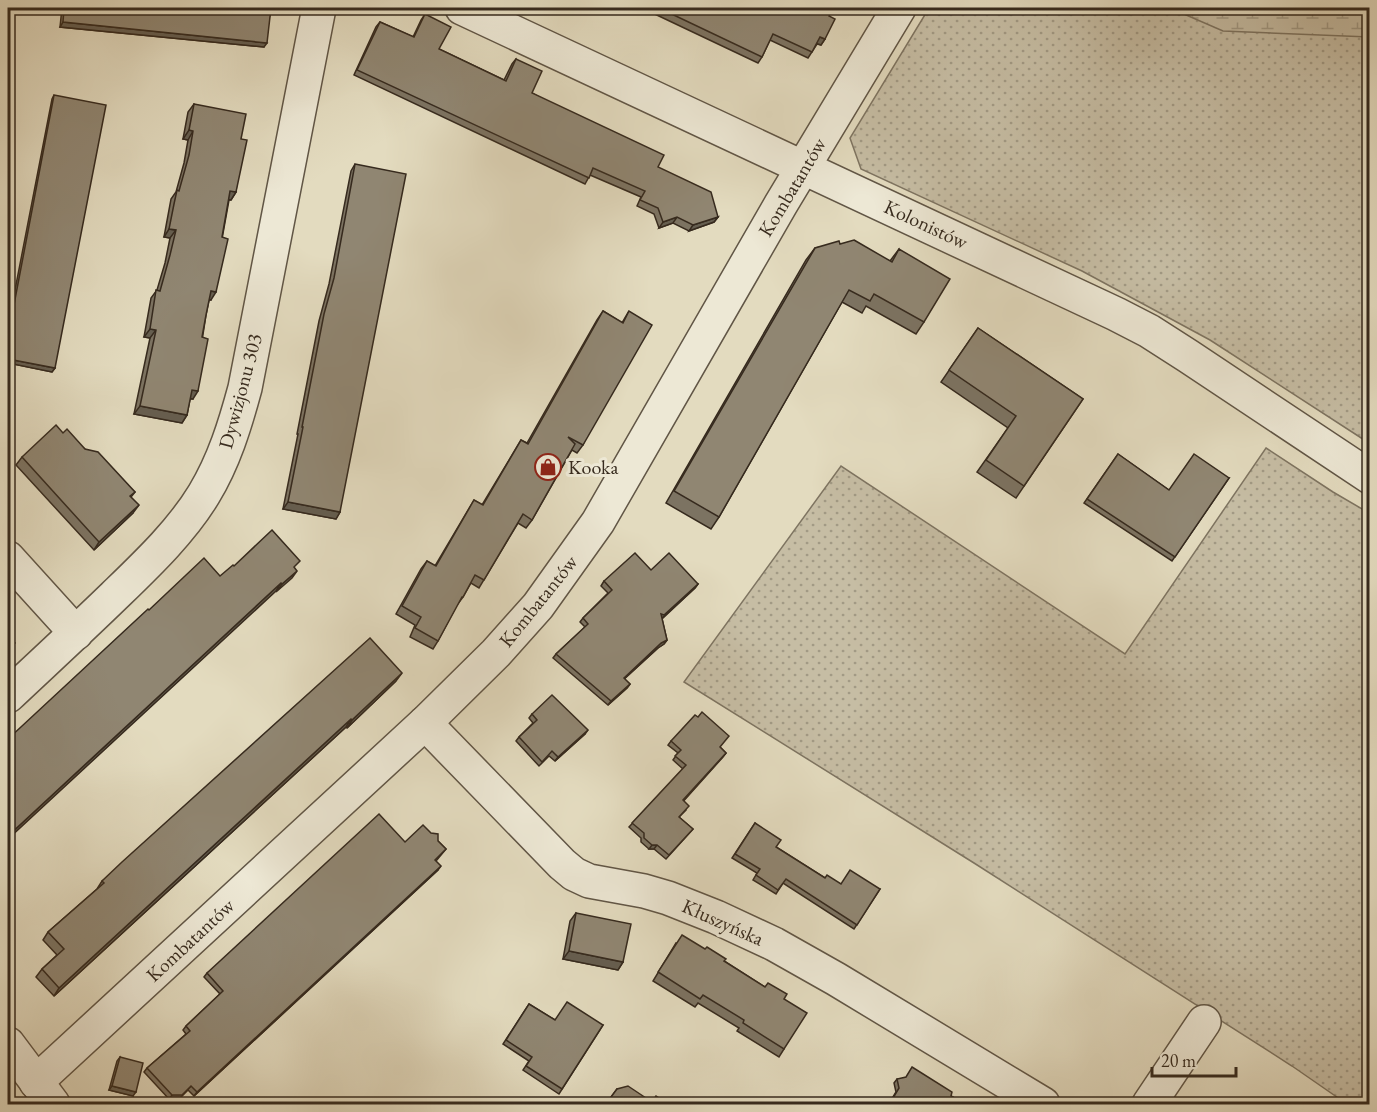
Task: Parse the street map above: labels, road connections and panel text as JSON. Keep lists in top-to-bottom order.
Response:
{
  "streets": {
    "street": [
      "Kombatantów",
      "Kolonistów",
      "Dywizjonu 303",
      "Kłuszyńska"
    ]
  },
  "crossings": [
    ["Kombatantów", "Kolonistów"],
    ["Kombatantów", "Kłuszyńska"]
  ],
  "places": {
    "shop": ["Kooka"]
  },
  "scale_bar": "20 m"
}
